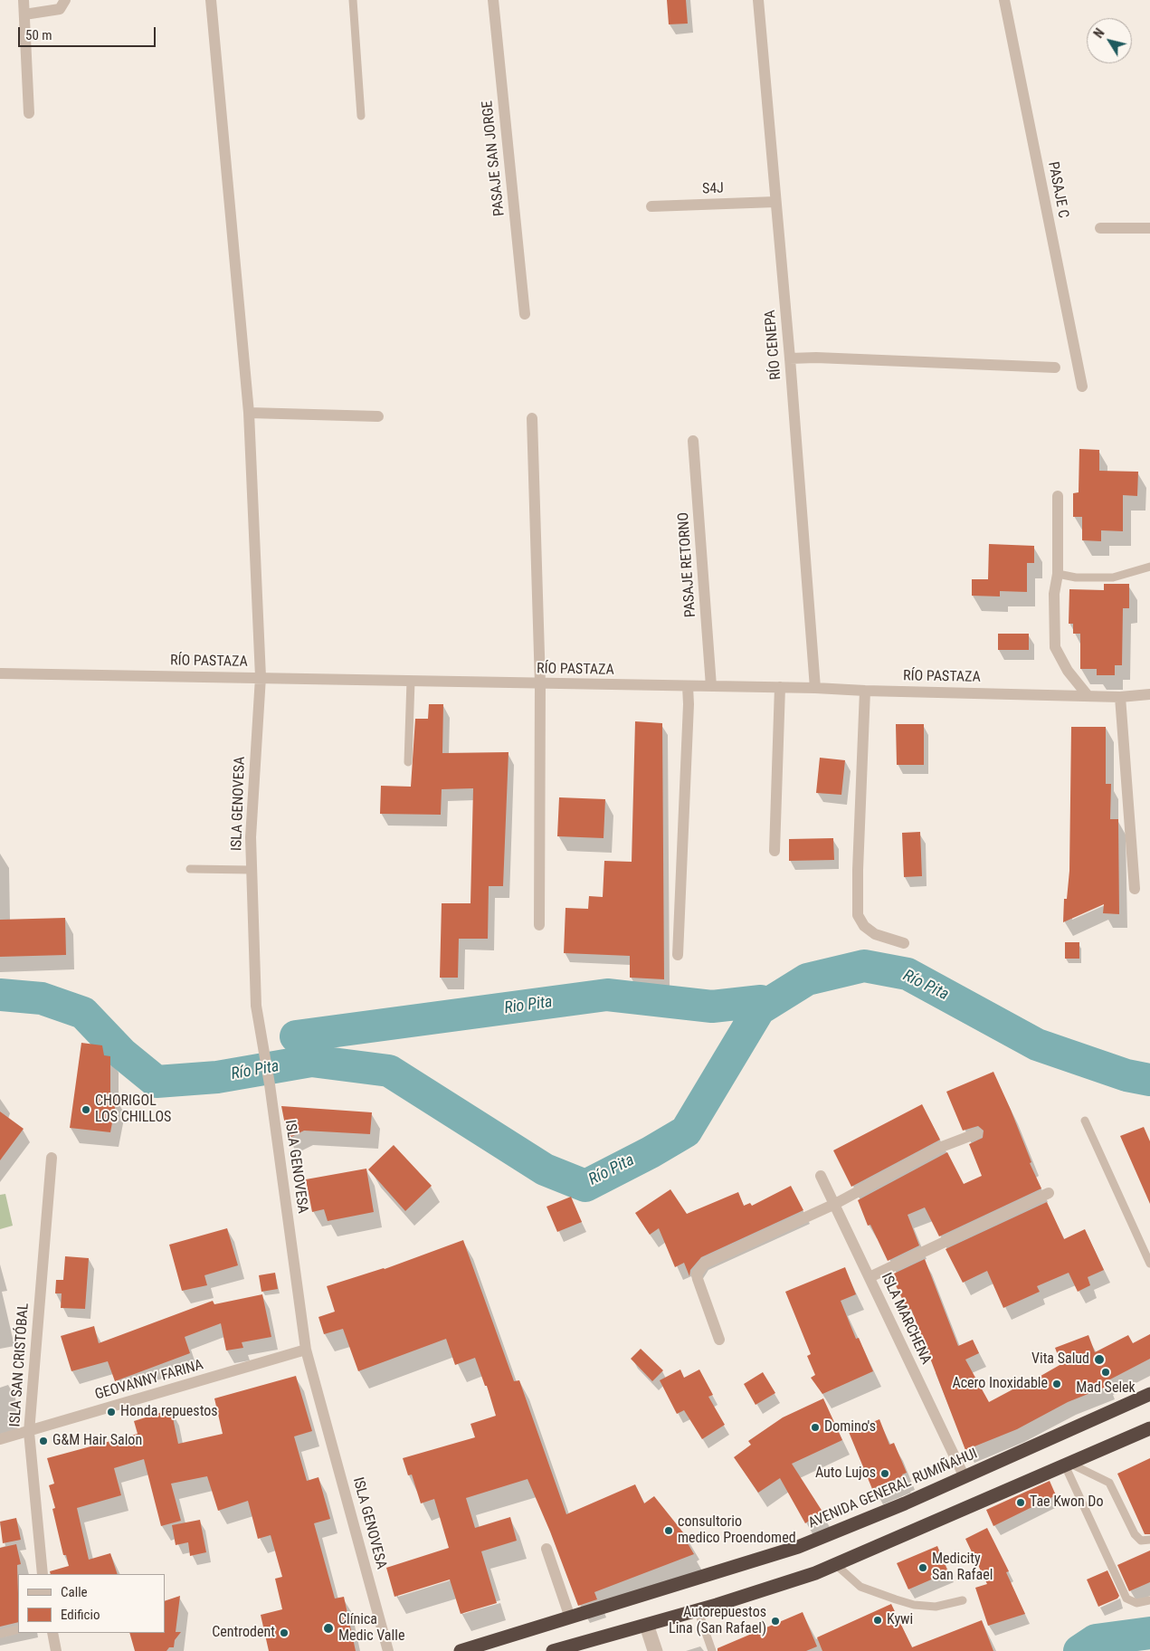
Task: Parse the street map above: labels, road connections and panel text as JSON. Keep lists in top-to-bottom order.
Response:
{
  "streets": {
    "highway": ["AVENIDA GENERAL RUMIÑAHUI"],
    "street": [
      "PASAJE SAN JORGE",
      "S4J",
      "PASAJE C",
      "RÍO CENEPA",
      "PASAJE RETORNO",
      "RÍO PASTAZA",
      "ISLA GENOVESA",
      "ISLA MARCHENA",
      "ISLA SAN CRISTÓBAL",
      "GEOVANNY FARINA"
    ]
  },
  "crossings": [
    ["S4J", "RÍO CENEPA"],
    ["RÍO CENEPA", "RÍO PASTAZA"],
    ["PASAJE RETORNO", "RÍO PASTAZA"],
    ["RÍO PASTAZA", "ISLA GENOVESA"],
    ["ISLA GENOVESA", "GEOVANNY FARINA"],
    ["ISLA MARCHENA", "AVENIDA GENERAL RUMIÑAHUI"],
    ["ISLA SAN CRISTÓBAL", "GEOVANNY FARINA"]
  ],
  "water": ["Río Pita", "Rio Pita"],
  "places": [
    "CHORIGOL LOS CHILLOS",
    "Vita Salud",
    "Mad Selek",
    "Acero Inoxidable",
    "Honda repuestos",
    "Domino's",
    "G&M Hair Salon",
    "Auto Lujos",
    "Tae Kwon Do",
    "consultorio medico Proendomed",
    "Medicity San Rafael",
    "Kywi",
    "Autorepuestos Lina (San Rafael)",
    "Clínica Medic Valle",
    "Centrodent"
  ],
  "legend": ["Calle", "Edificio"],
  "scale_bar": "50 m",
  "north": "top left"
}
